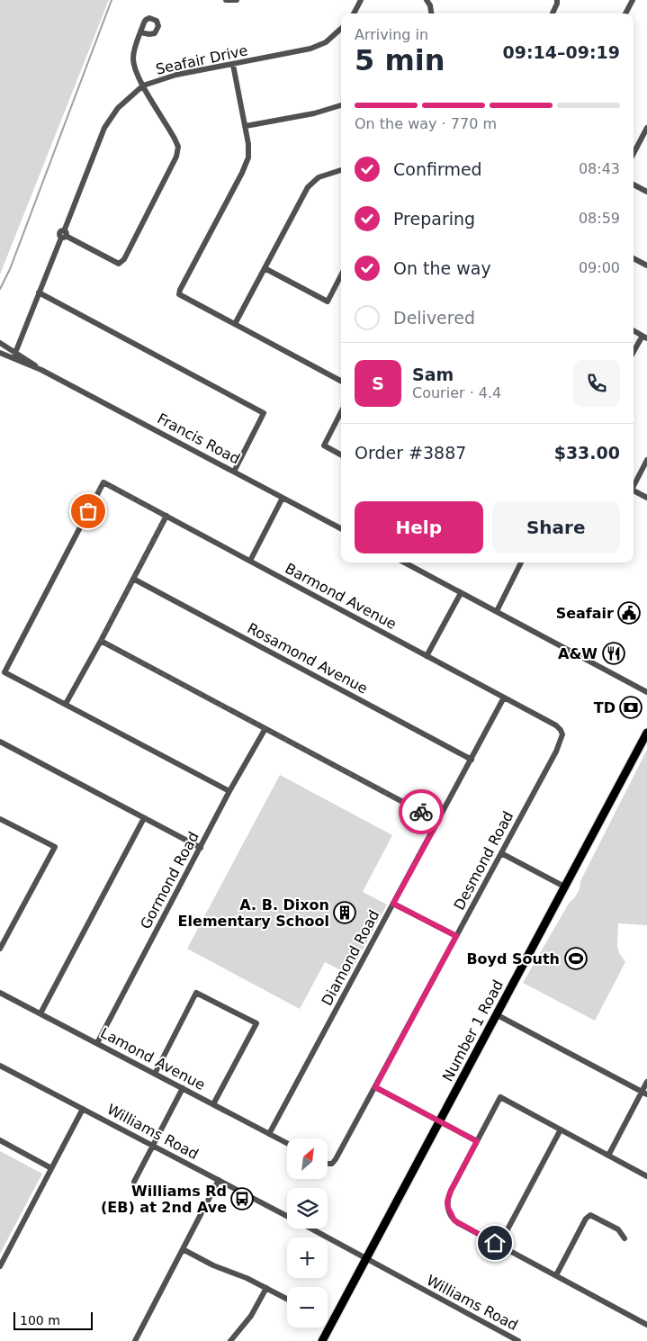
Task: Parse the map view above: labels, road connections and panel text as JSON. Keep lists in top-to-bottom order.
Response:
{
  "streets": {
    "main road": ["Number 1 Road"],
    "street": [
      "Seafair Drive",
      "Francis Road",
      "Barmond Avenue",
      "Rosamond Avenue",
      "Desmond Road",
      "Gormond Road",
      "Diamond Road",
      "Lamond Avenue",
      "Williams Road"
    ]
  },
  "crossings": [
    ["Seafair Drive", "Francis Road"],
    ["Barmond Avenue", "Desmond Road"],
    ["Barmond Avenue", "Diamond Road"],
    ["Rosamond Avenue", "Diamond Road"],
    ["Gormond Road", "Lamond Avenue"],
    ["Diamond Road", "Lamond Avenue"],
    ["Number 1 Road", "Williams Road"]
  ],
  "places": {
    "public building": ["Seafair"],
    "restaurant": ["A&W"],
    "bank": ["TD"],
    "building": ["A. B. Dixon Elementary School"],
    "sports": ["Boyd South"],
    "bus stop": ["Williams Rd (EB) at 2nd Ave"]
  },
  "scale_bar": "100 m",
  "north": "top right",
  "page": {
    "heading": ["5 min", "Arriving in", "09:14–09:19"],
    "panel": [
      "Sam",
      "Courier · 4.4",
      "Order #3887",
      "$33.00"
    ],
    "bar": "On the way · 770 m",
    "list": [
      ["Confirmed", "08:43"],
      ["Preparing", "08:59"],
      ["On the way", "09:00"],
      "Delivered"
    ],
    "round": "S",
    "buttons": ["Help", "Share"],
    "map_buttons": ["+", "−"],
    "scale": "100 m"
  }
}
